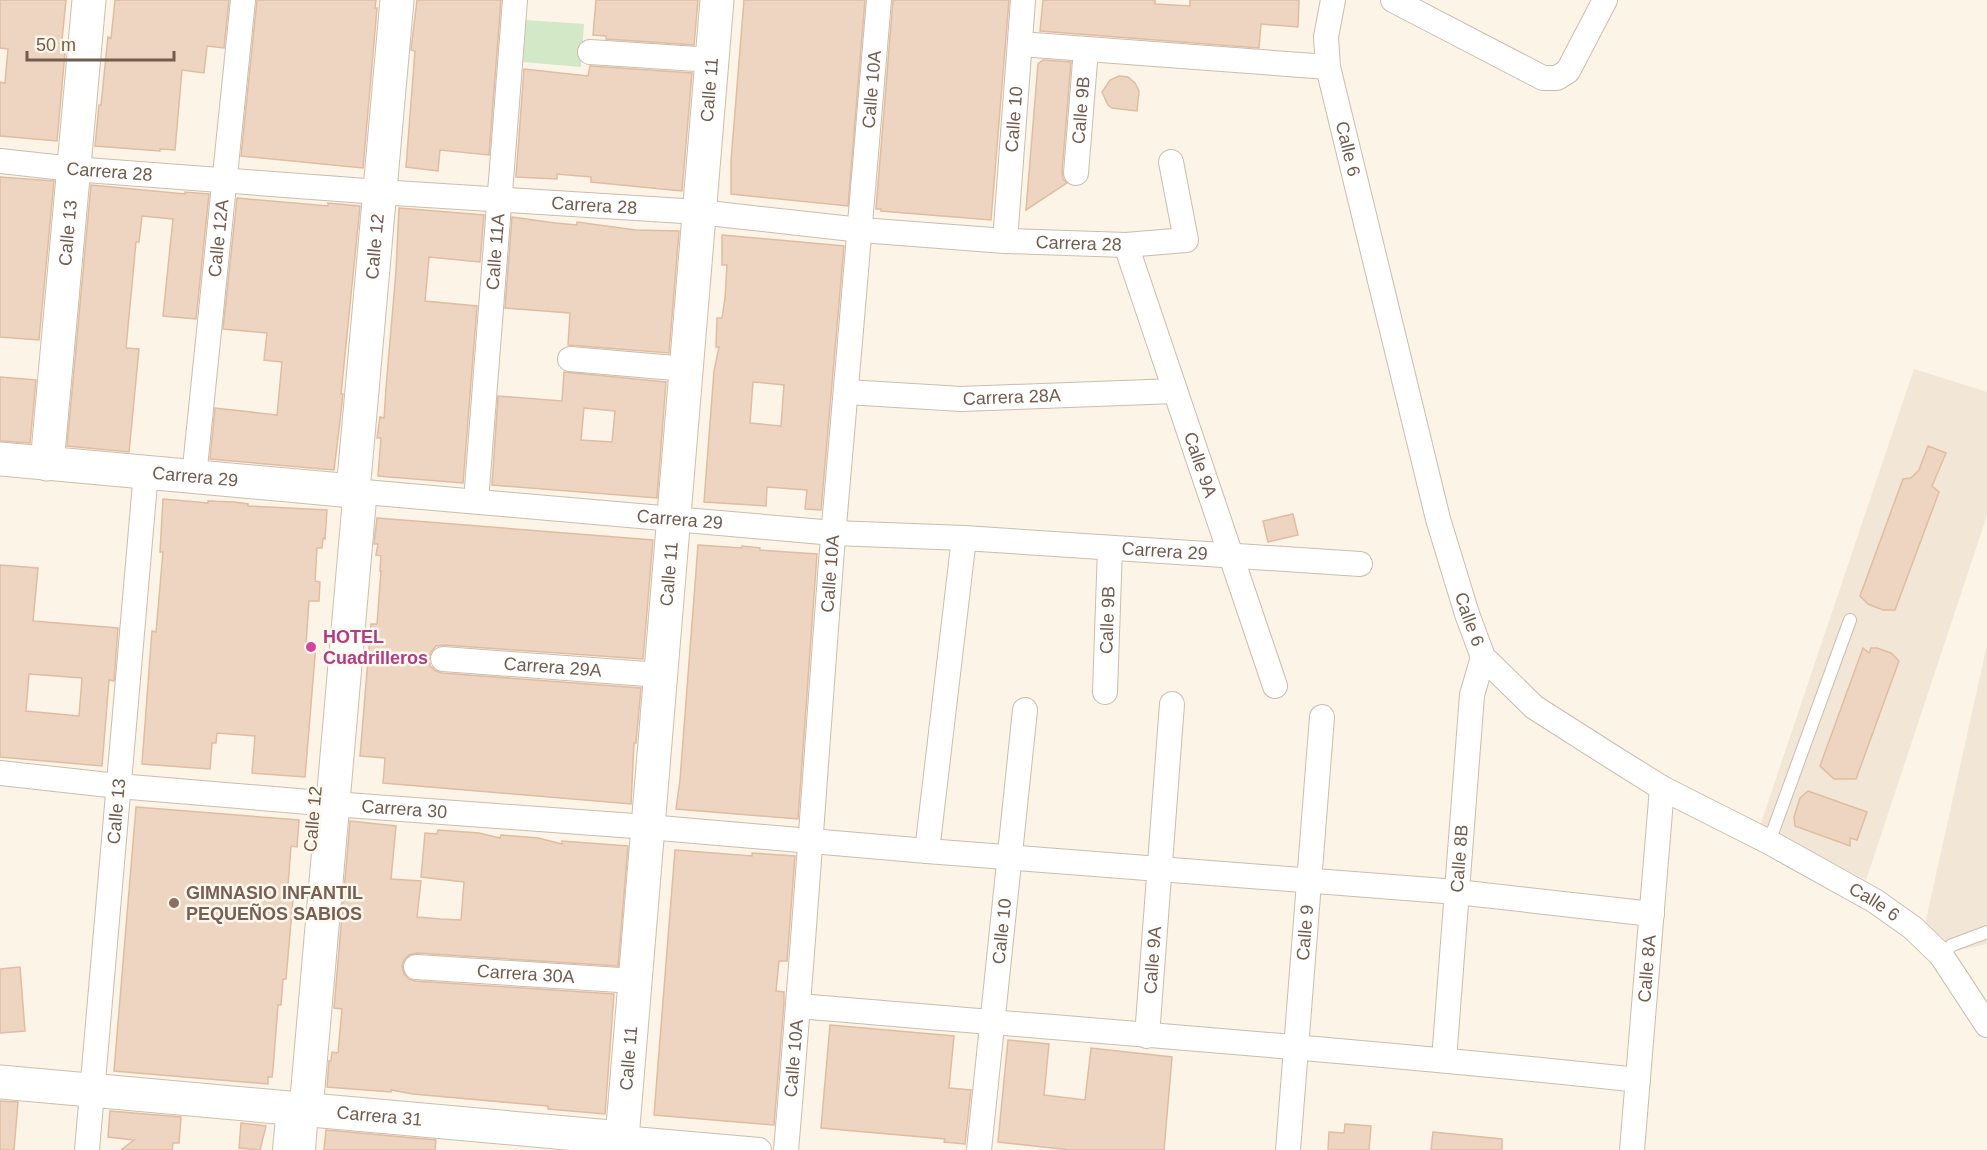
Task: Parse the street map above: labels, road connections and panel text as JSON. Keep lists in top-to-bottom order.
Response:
{
  "streets": {
    "street": [
      "Calle 11",
      "Calle 10A",
      "Calle 9B",
      "Calle 10",
      "Calle 6",
      "Carrera 28",
      "Calle 13",
      "Calle 12A",
      "Calle 12",
      "Calle 11A",
      "Carrera 28A",
      "Calle 9A",
      "Carrera 29",
      "Carrera 29A",
      "Carrera 30",
      "Calle 8B",
      "Calle 9",
      "Calle 8A",
      "Carrera 30A",
      "Carrera 31"
    ]
  },
  "crossings": [
    ["Calle 11", "Carrera 28"],
    ["Calle 11", "Carrera 29"],
    ["Calle 11", "Carrera 29A"],
    ["Calle 11", "Carrera 30"],
    ["Calle 11", "Carrera 30A"],
    ["Calle 11", "Carrera 31"],
    ["Calle 10A", "Carrera 28"],
    ["Calle 10A", "Carrera 28A"],
    ["Calle 10A", "Carrera 29"],
    ["Calle 10A", "Carrera 30"],
    ["Calle 9B", "Carrera 29"],
    ["Calle 10", "Carrera 28"],
    ["Calle 10", "Carrera 30"],
    ["Calle 6", "Calle 8B"],
    ["Calle 6", "Calle 8A"],
    ["Carrera 28", "Calle 13"],
    ["Carrera 28", "Calle 12A"],
    ["Carrera 28", "Calle 12"],
    ["Carrera 28", "Calle 11A"],
    ["Carrera 28", "Calle 9A"],
    ["Calle 13", "Carrera 29"],
    ["Calle 13", "Carrera 30"],
    ["Calle 13", "Carrera 31"],
    ["Calle 12A", "Carrera 29"],
    ["Calle 12", "Carrera 29"],
    ["Calle 12", "Carrera 30"],
    ["Calle 12", "Carrera 31"],
    ["Calle 11A", "Carrera 29"],
    ["Carrera 28A", "Calle 9A"],
    ["Calle 9A", "Carrera 29"],
    ["Calle 9A", "Carrera 30"],
    ["Carrera 30", "Calle 8B"],
    ["Carrera 30", "Calle 9"],
    ["Carrera 30", "Calle 8A"]
  ],
  "places": ["HOTEL Cuadrilleros", "GIMNASIO INFANTIL PEQUEÑOS SABIOS"],
  "scale_bar": "50 m"
}
